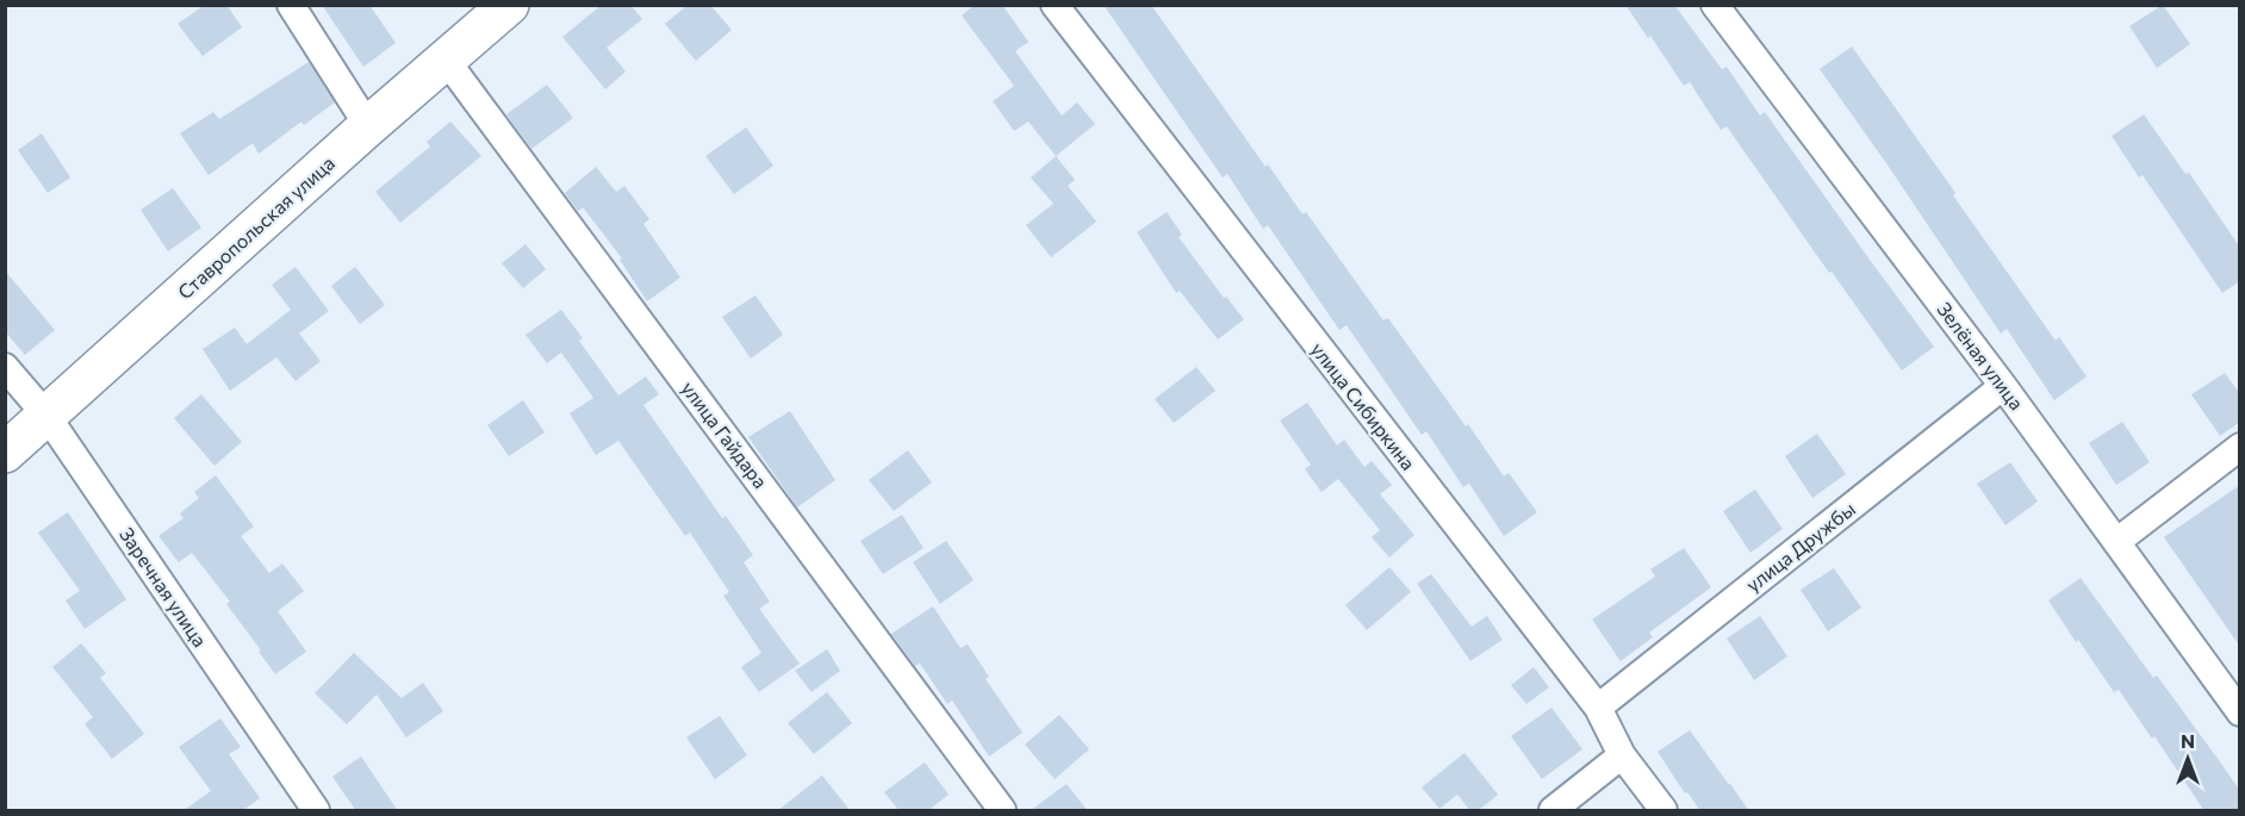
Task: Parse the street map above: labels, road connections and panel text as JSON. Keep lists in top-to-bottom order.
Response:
{
  "streets": {
    "main road": ["Ставропольская улица"],
    "street": [
      "Зелёная улица",
      "улица Сибиркина",
      "улица Гайдара",
      "улица Дружбы",
      "Заречная улица"
    ]
  },
  "crossings": [
    ["Ставропольская улица", "улица Гайдара"],
    ["Ставропольская улица", "Заречная улица"],
    ["Зелёная улица", "улица Дружбы"],
    ["улица Сибиркина", "улица Дружбы"]
  ],
  "north": "top"
}
